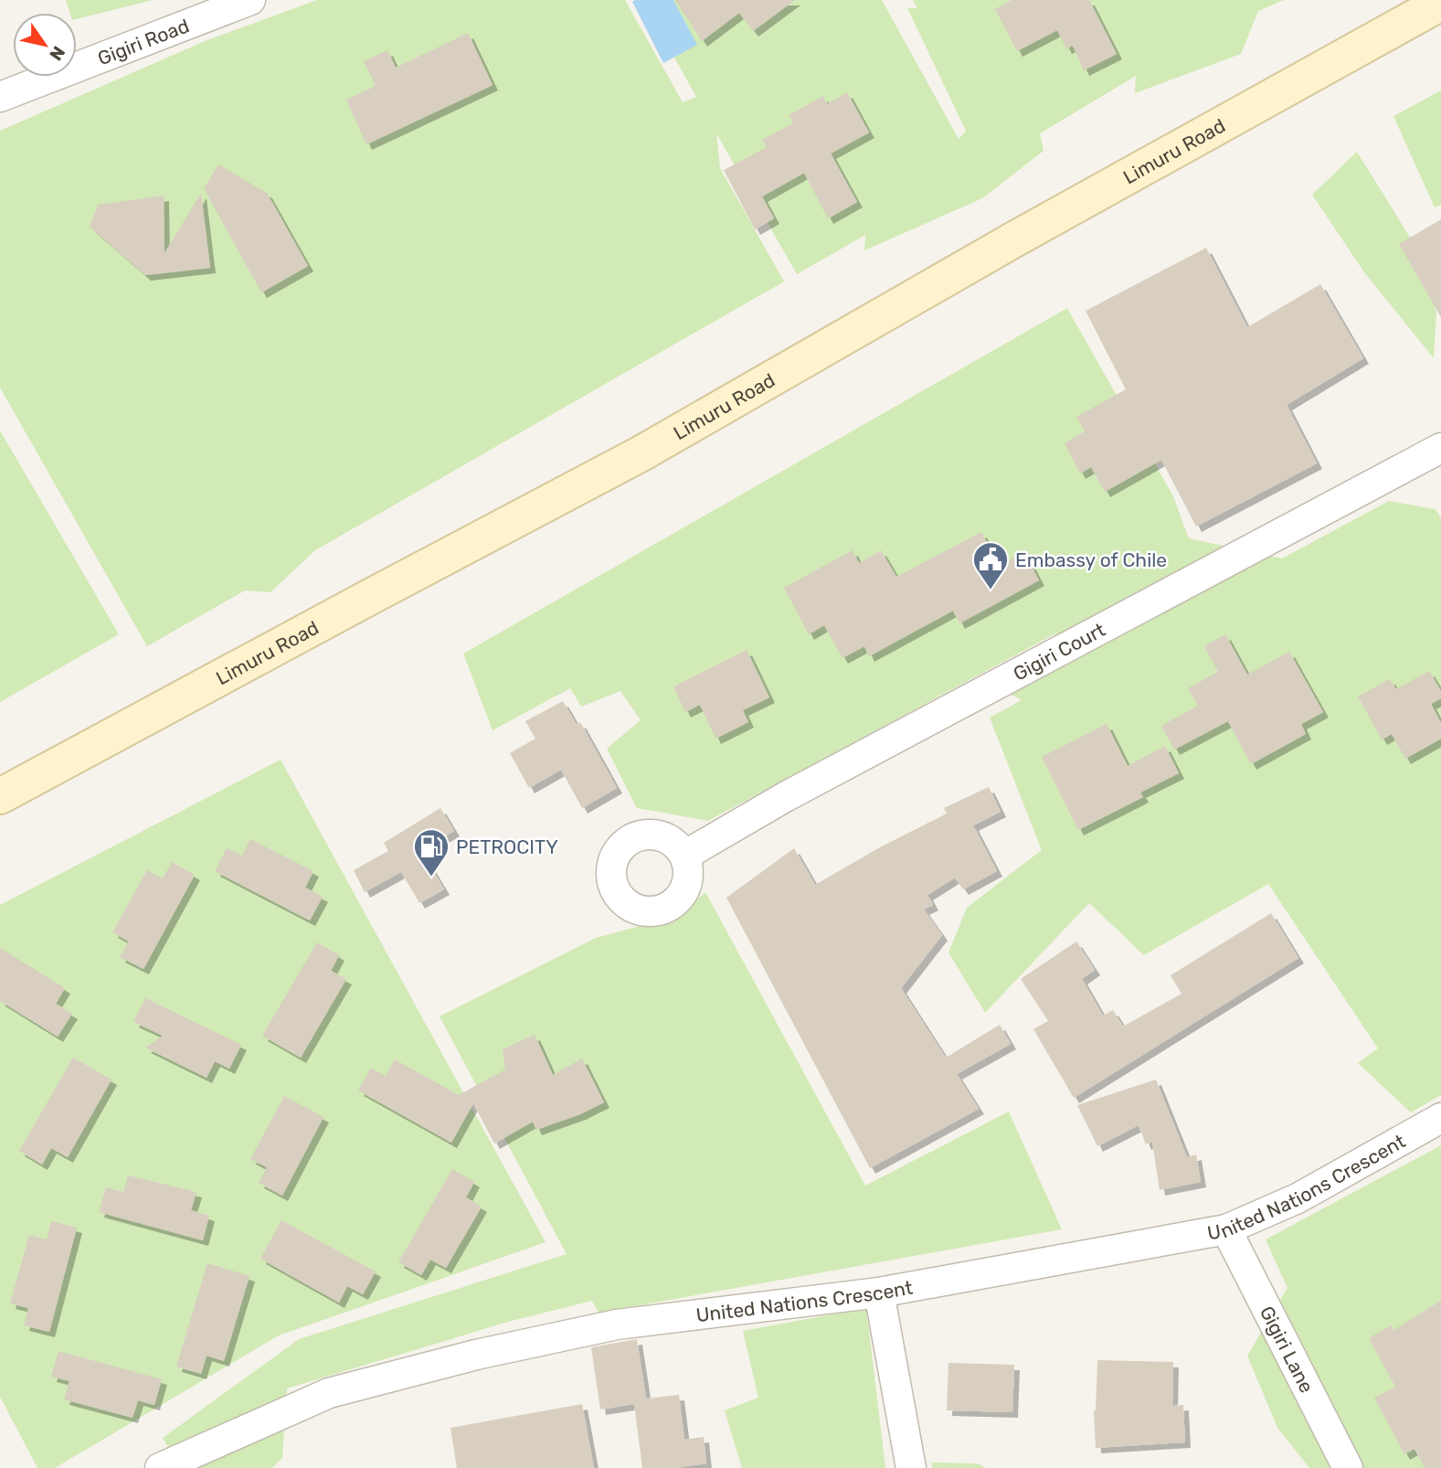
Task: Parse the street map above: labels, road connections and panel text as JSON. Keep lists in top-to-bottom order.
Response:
{
  "streets": {
    "main road": ["Limuru Road"],
    "street": [
      "Gigiri Road",
      "Gigiri Court",
      "United Nations Crescent",
      "Gigiri Lane"
    ]
  },
  "crossings": [
    ["United Nations Crescent", "Gigiri Lane"]
  ],
  "places": {
    "public building": ["Embassy of Chile"],
    "fuel station": ["PETROCITY"]
  },
  "north": "bottom right"
}
